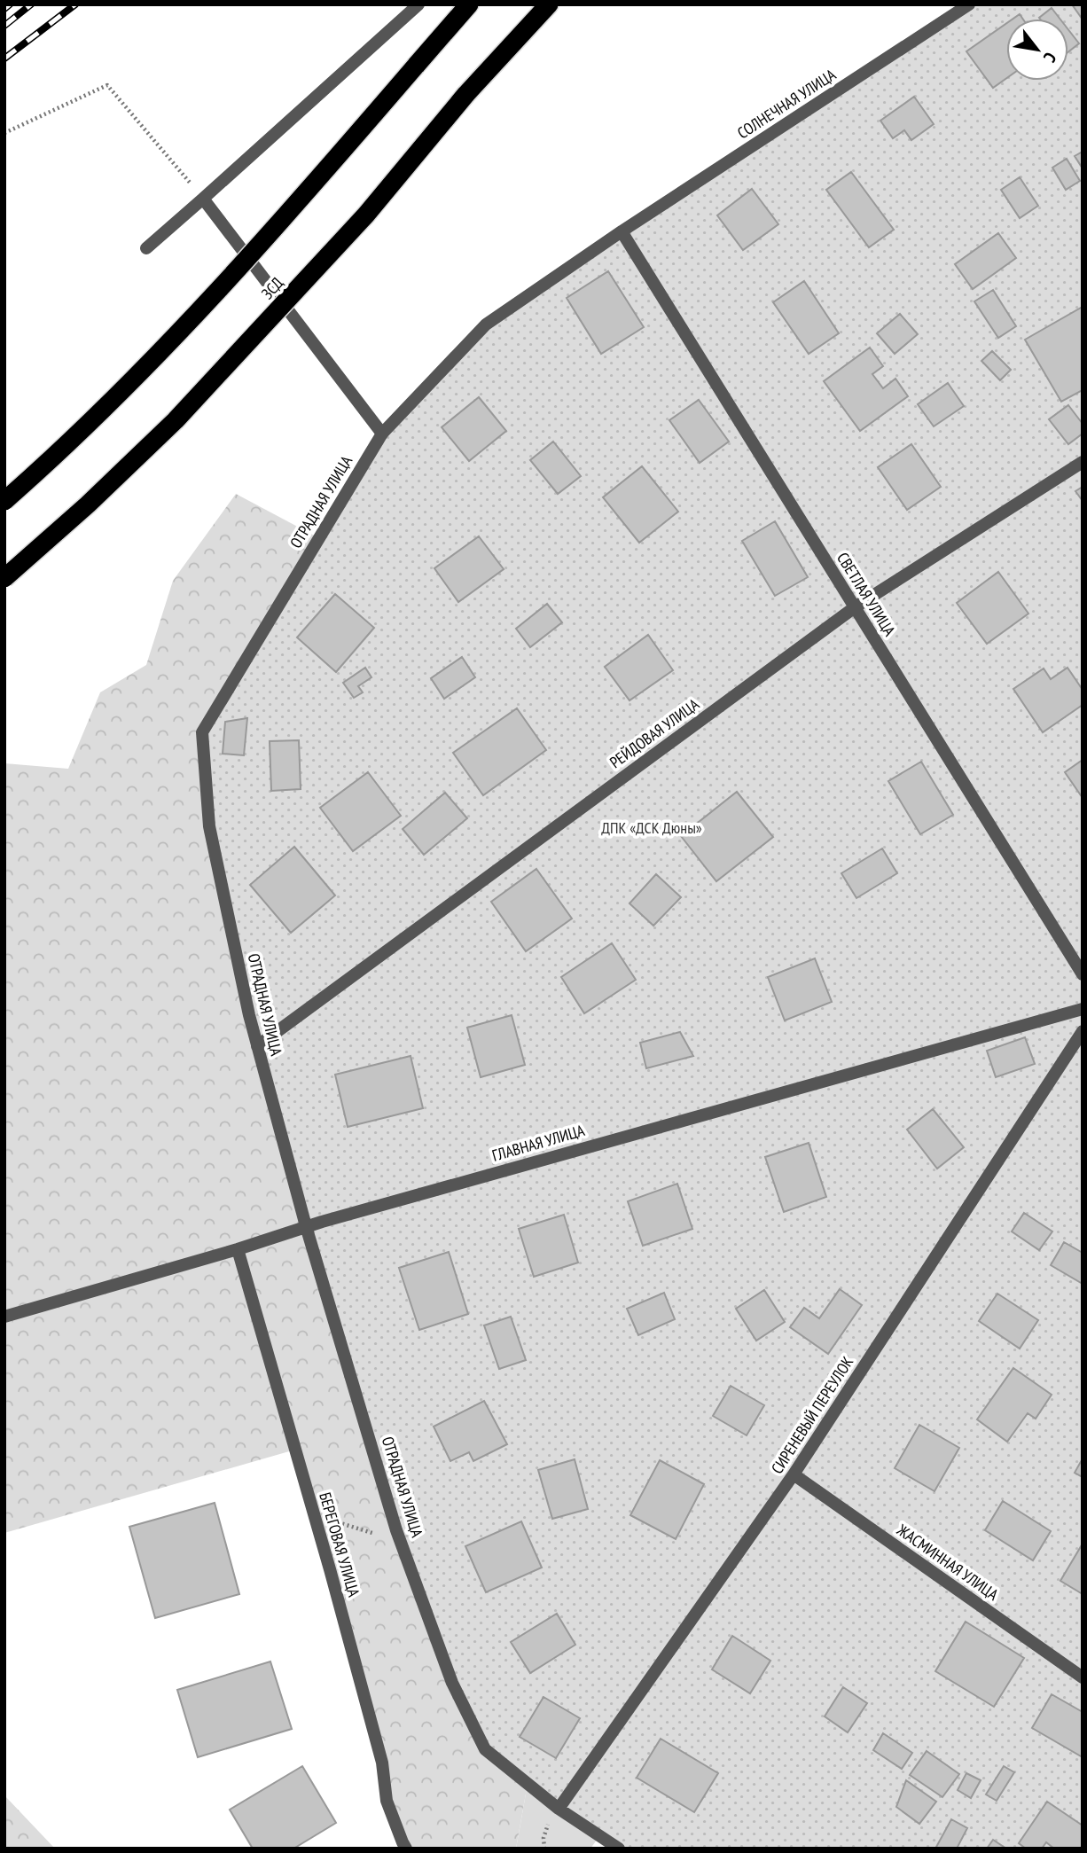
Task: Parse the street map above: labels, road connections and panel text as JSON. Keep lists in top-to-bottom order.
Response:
{
  "streets": {
    "highway": ["ЗСД"],
    "street": [
      "СОЛНЕЧНАЯ УЛИЦА",
      "ОТРАДНАЯ УЛИЦА",
      "СВЕТЛАЯ УЛИЦА",
      "РЕЙДОВАЯ УЛИЦА",
      "ГЛАВНАЯ УЛИЦА",
      "СИРЕНЕВЫЙ ПЕРЕУЛОК",
      "БЕРЕГОВАЯ УЛИЦА",
      "ЖАСМИННАЯ УЛИЦА"
    ]
  },
  "crossings": [
    ["СОЛНЕЧНАЯ УЛИЦА", "ОТРАДНАЯ УЛИЦА"],
    ["СОЛНЕЧНАЯ УЛИЦА", "СВЕТЛАЯ УЛИЦА"],
    ["ОТРАДНАЯ УЛИЦА", "СВЕТЛАЯ УЛИЦА"],
    ["ОТРАДНАЯ УЛИЦА", "РЕЙДОВАЯ УЛИЦА"],
    ["ОТРАДНАЯ УЛИЦА", "ГЛАВНАЯ УЛИЦА"],
    ["ОТРАДНАЯ УЛИЦА", "СИРЕНЕВЫЙ ПЕРЕУЛОК"],
    ["СВЕТЛАЯ УЛИЦА", "РЕЙДОВАЯ УЛИЦА"],
    ["ГЛАВНАЯ УЛИЦА", "БЕРЕГОВАЯ УЛИЦА"],
    ["СИРЕНЕВЫЙ ПЕРЕУЛОК", "ЖАСМИННАЯ УЛИЦА"]
  ],
  "parks": ["ДПК «ДСК Дюны»"],
  "north": "bottom right"
}
